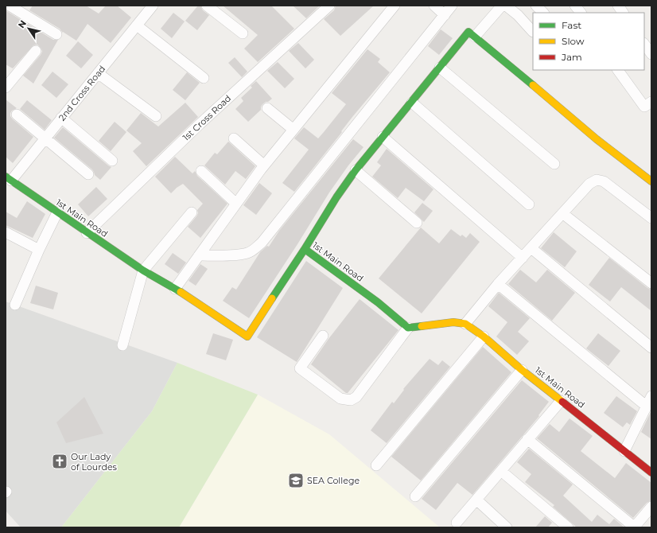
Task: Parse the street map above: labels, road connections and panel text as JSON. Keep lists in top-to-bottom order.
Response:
{
  "streets": {
    "street": ["2nd Cross Road", "1st Cross Road", "1st Main Road"]
  },
  "crossings": [
    ["2nd Cross Road", "1st Main Road"],
    ["1st Cross Road", "1st Main Road"]
  ],
  "places": {
    "church": ["Our Lady of Lourdes"],
    "school or university": ["SEA College"]
  },
  "legend": ["Fast", "Slow", "Jam"],
  "north": "top left"
}
